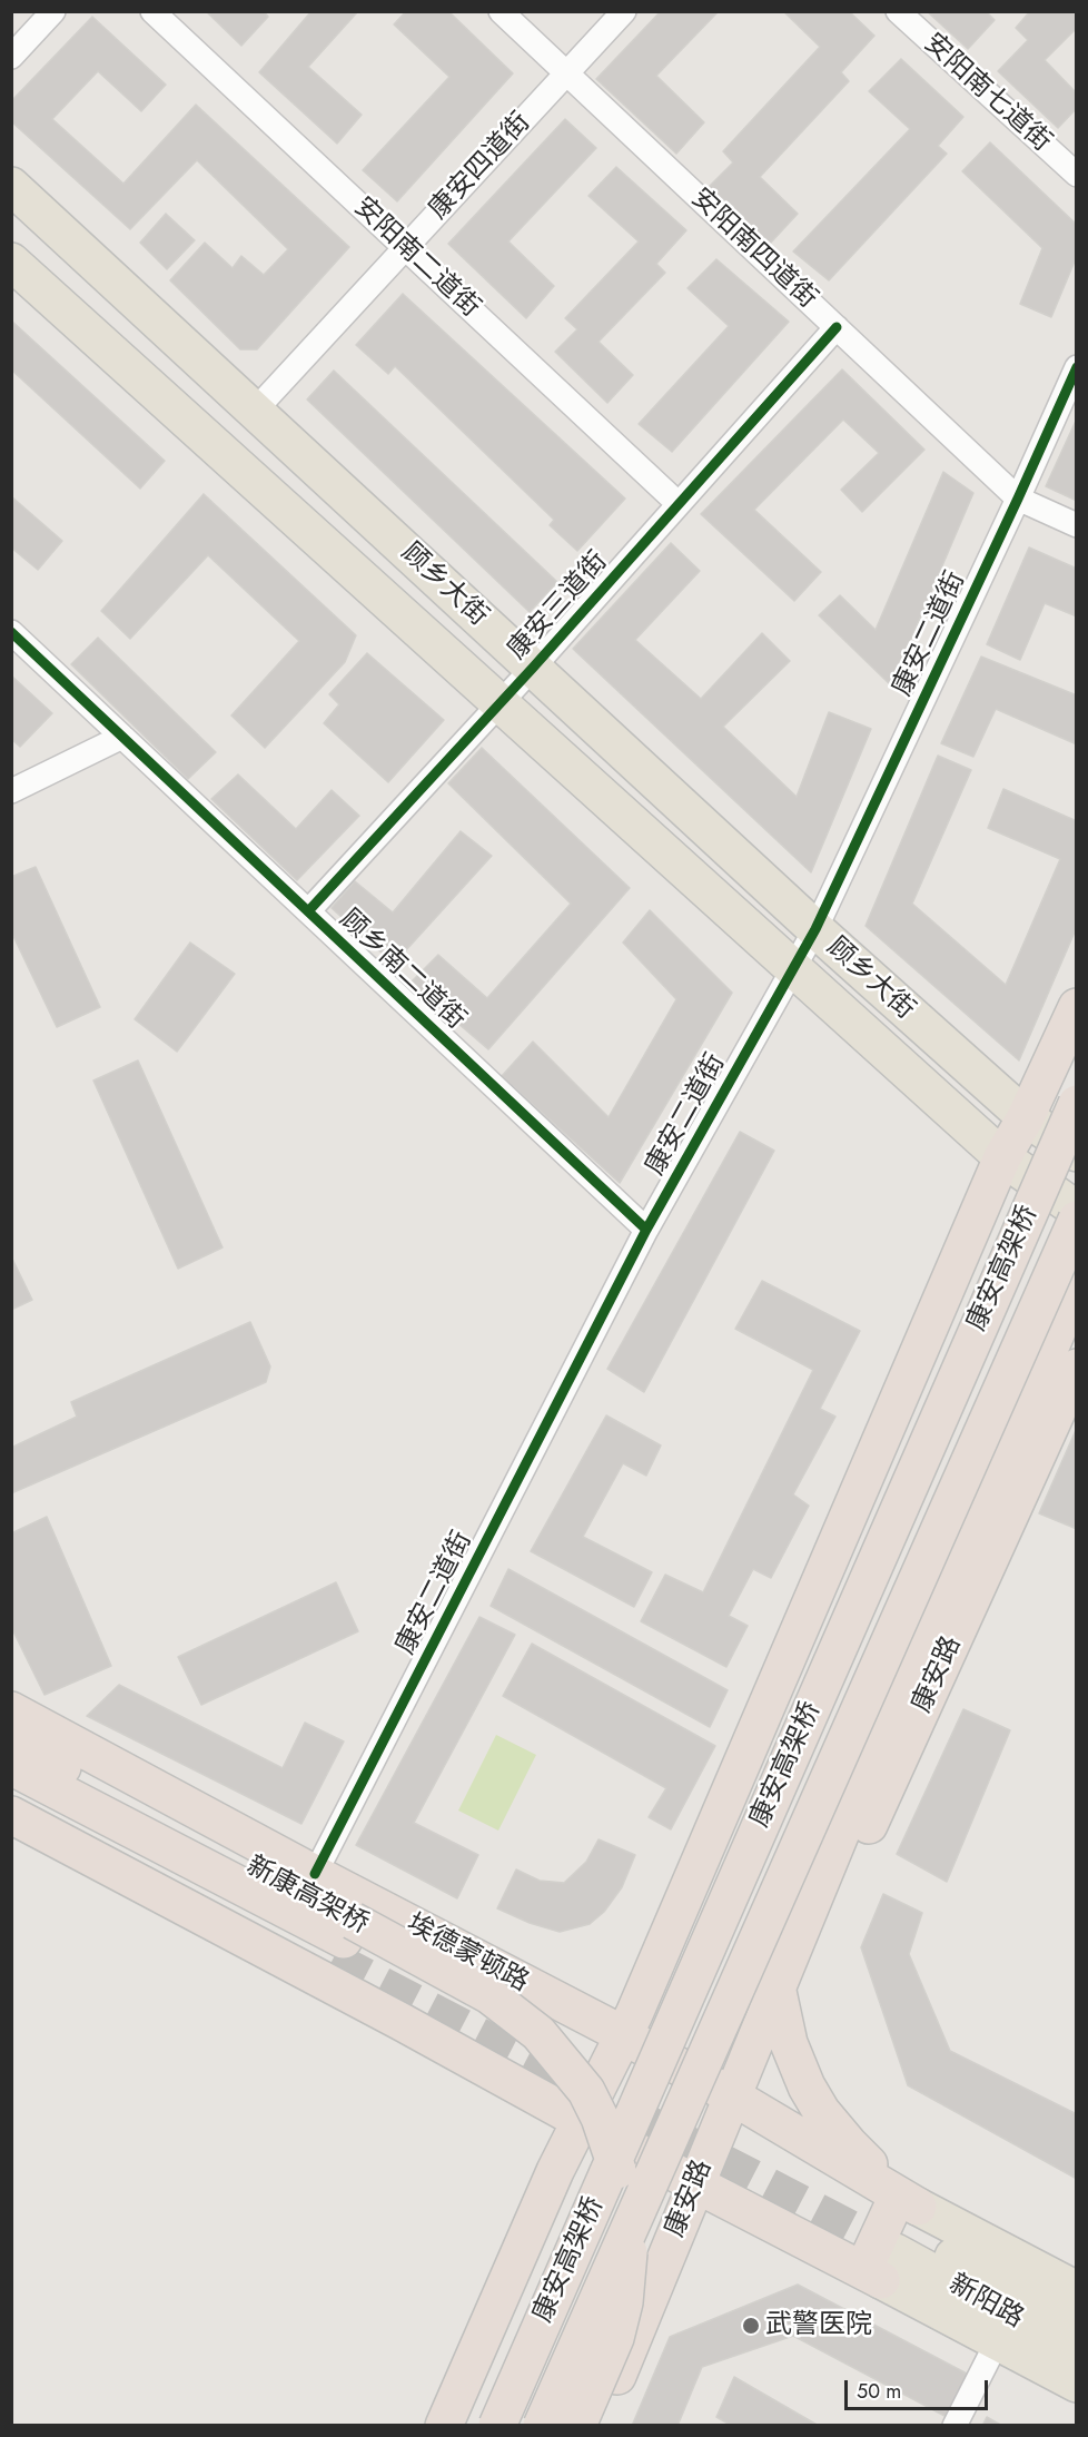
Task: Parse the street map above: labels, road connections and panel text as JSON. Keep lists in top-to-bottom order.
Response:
{
  "streets": {
    "highway": [
      "康安高架桥",
      "康安路",
      "新康高架桥",
      "埃德蒙顿路"
    ],
    "main road": ["顾乡大街", "新阳路"],
    "street": [
      "安阳南七道街",
      "康安四道街",
      "安阳南四道街",
      "安阳南二道街",
      "康安三道街",
      "康安二道街",
      "顾乡南二道街"
    ]
  },
  "crossings": [
    ["康安四道街", "安阳南四道街"],
    ["康安四道街", "安阳南二道街"],
    ["康安四道街", "顾乡大街"],
    ["安阳南四道街", "康安三道街"],
    ["安阳南四道街", "康安二道街"],
    ["安阳南二道街", "康安三道街"],
    ["顾乡大街", "康安三道街"],
    ["顾乡大街", "康安二道街"],
    ["康安三道街", "顾乡南二道街"],
    ["康安二道街", "顾乡南二道街"],
    ["康安二道街", "埃德蒙顿路"],
    ["康安路", "埃德蒙顿路"],
    ["埃德蒙顿路", "新阳路"]
  ],
  "places": ["武警医院"],
  "scale_bar": "50 m"
}
